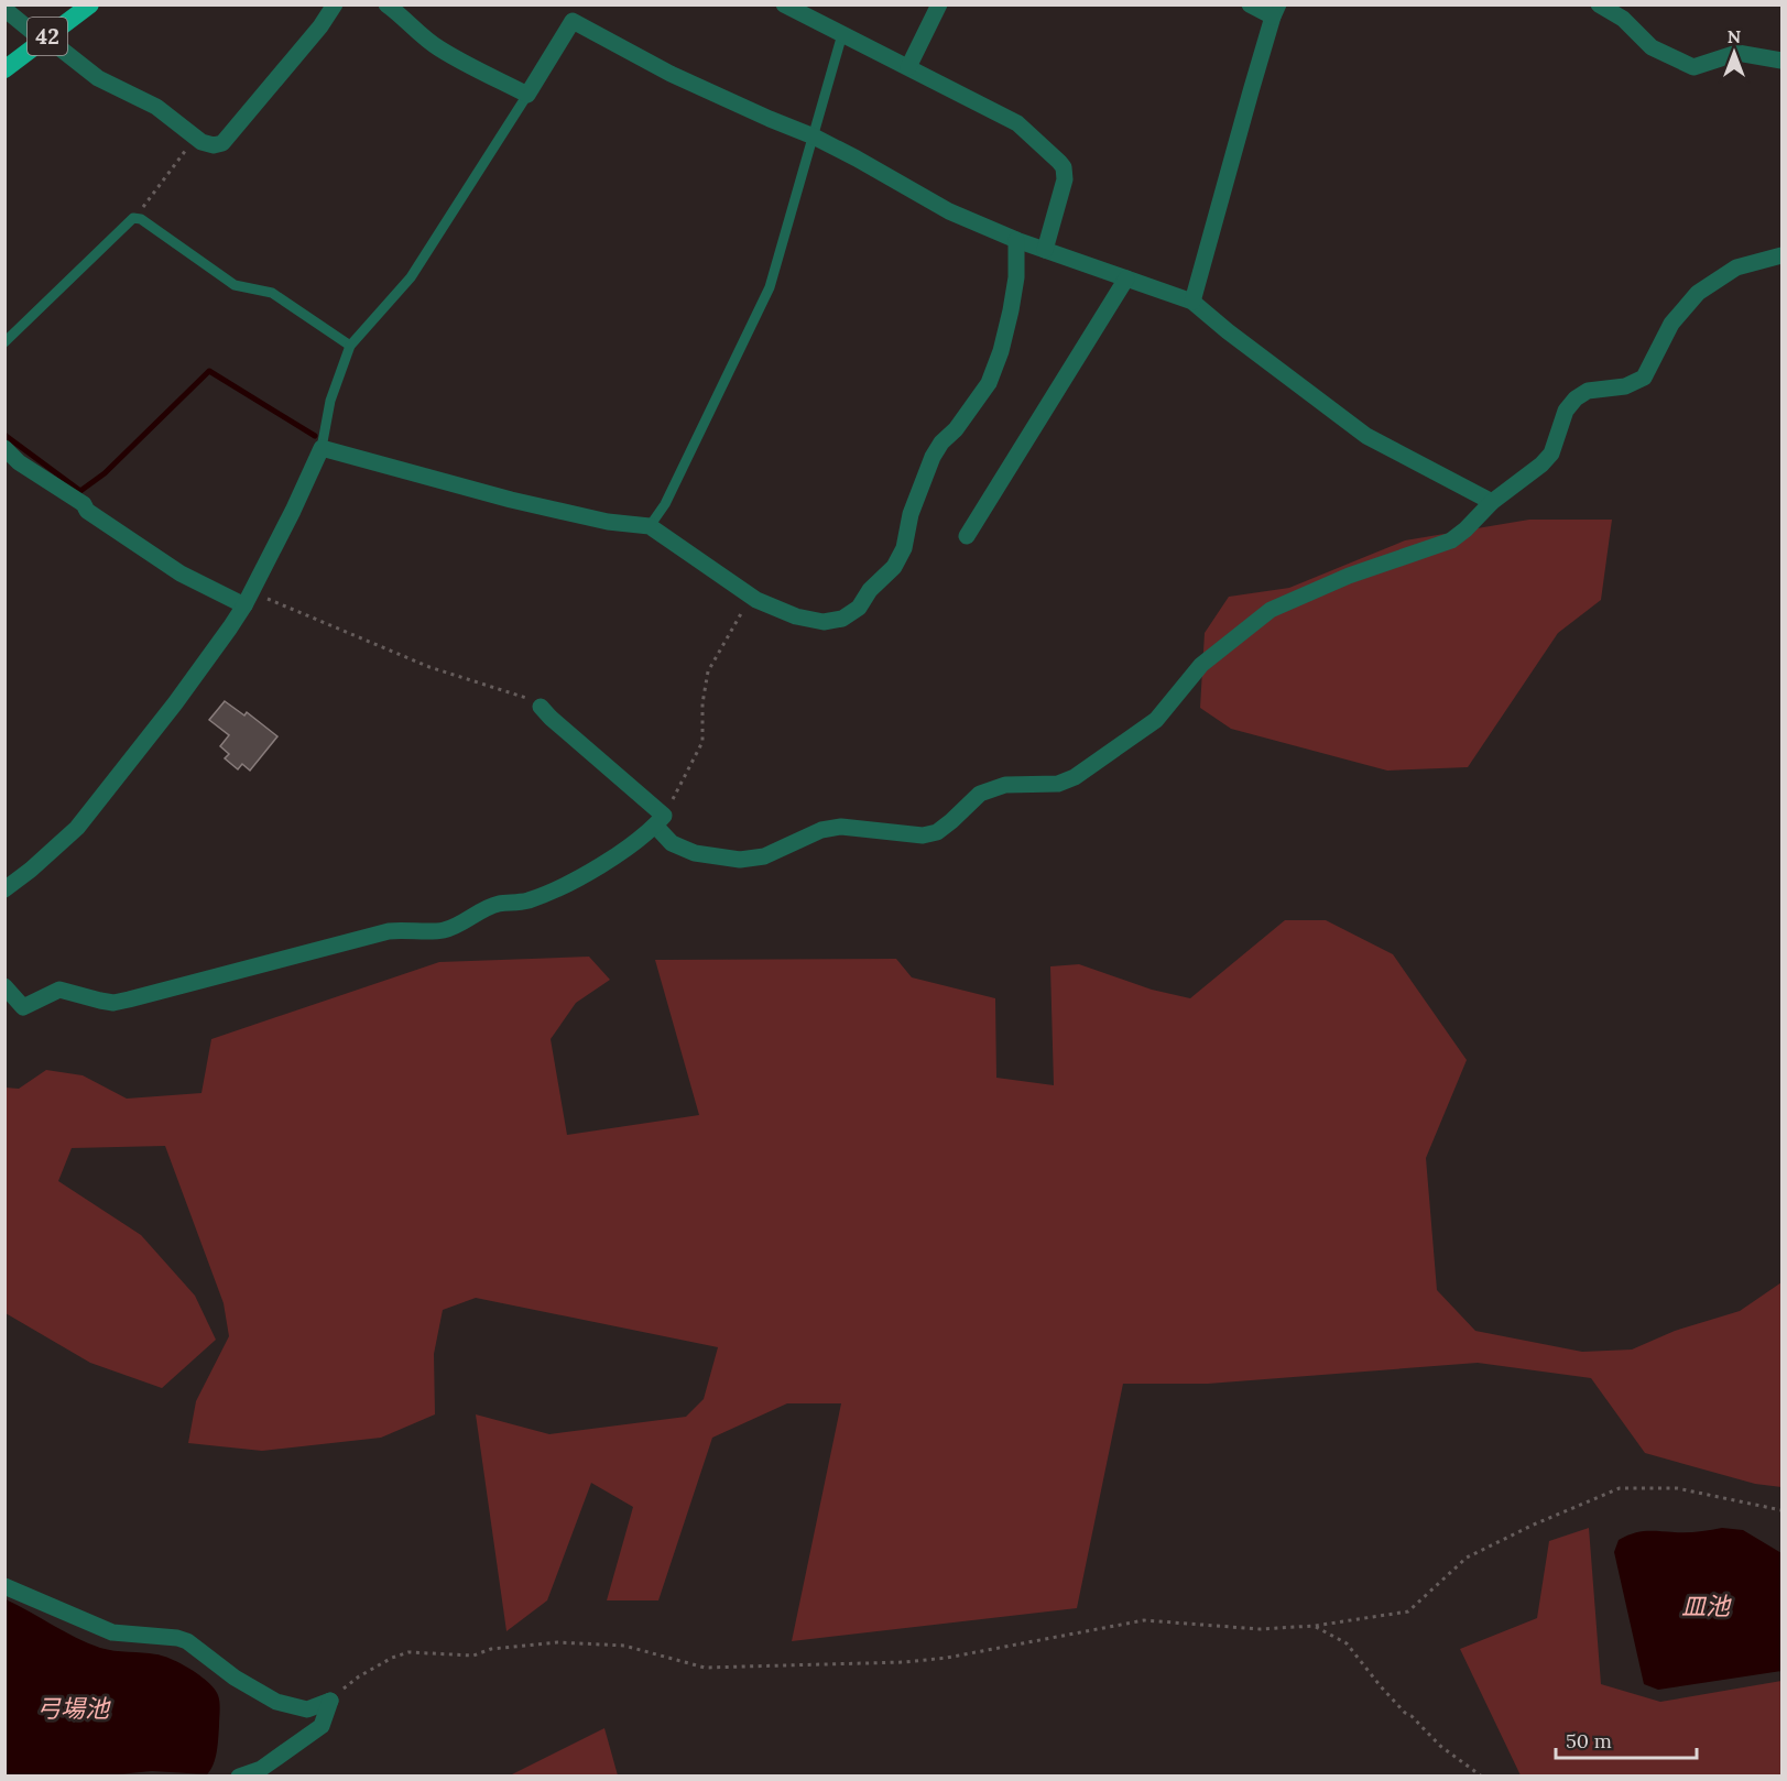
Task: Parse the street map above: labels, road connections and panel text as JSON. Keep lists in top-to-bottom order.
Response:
{
  "streets": {
    "highway": ["42"]
  },
  "water": ["皿池", "弓場池"],
  "scale_bar": "50 m",
  "north": "top"
}
